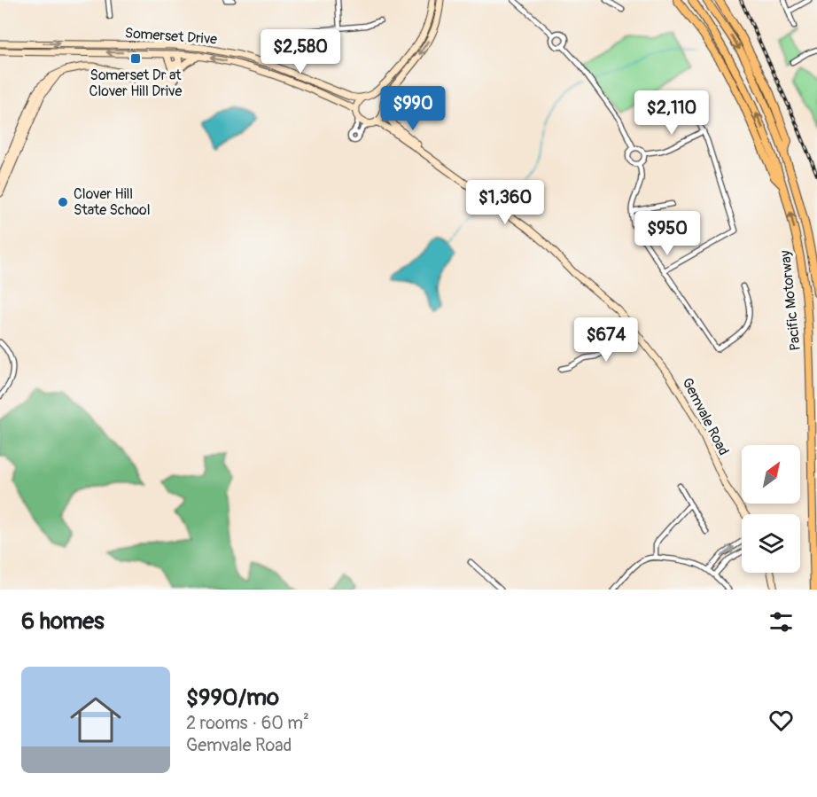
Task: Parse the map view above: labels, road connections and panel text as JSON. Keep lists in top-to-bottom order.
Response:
{
  "streets": {
    "highway": ["Pacific Motorway"],
    "main road": ["Somerset Drive", "Gemvale Road"]
  },
  "crossings": [
    ["Somerset Drive", "Gemvale Road"]
  ],
  "places": {
    "transit": ["Somerset Dr at Clover Hill Drive"],
    "other": ["Clover Hill State School"]
  },
  "north": "top right",
  "page": {
    "price": [
      "$2,580",
      "$990",
      "$2,110",
      "$1,360",
      "$950",
      "$674"
    ],
    "heading": "6 homes",
    "list": [
      {
        "name": "$990/mo",
        "note": "2 rooms · 60 m² · Gemvale Road"
      }
    ]
  }
}
